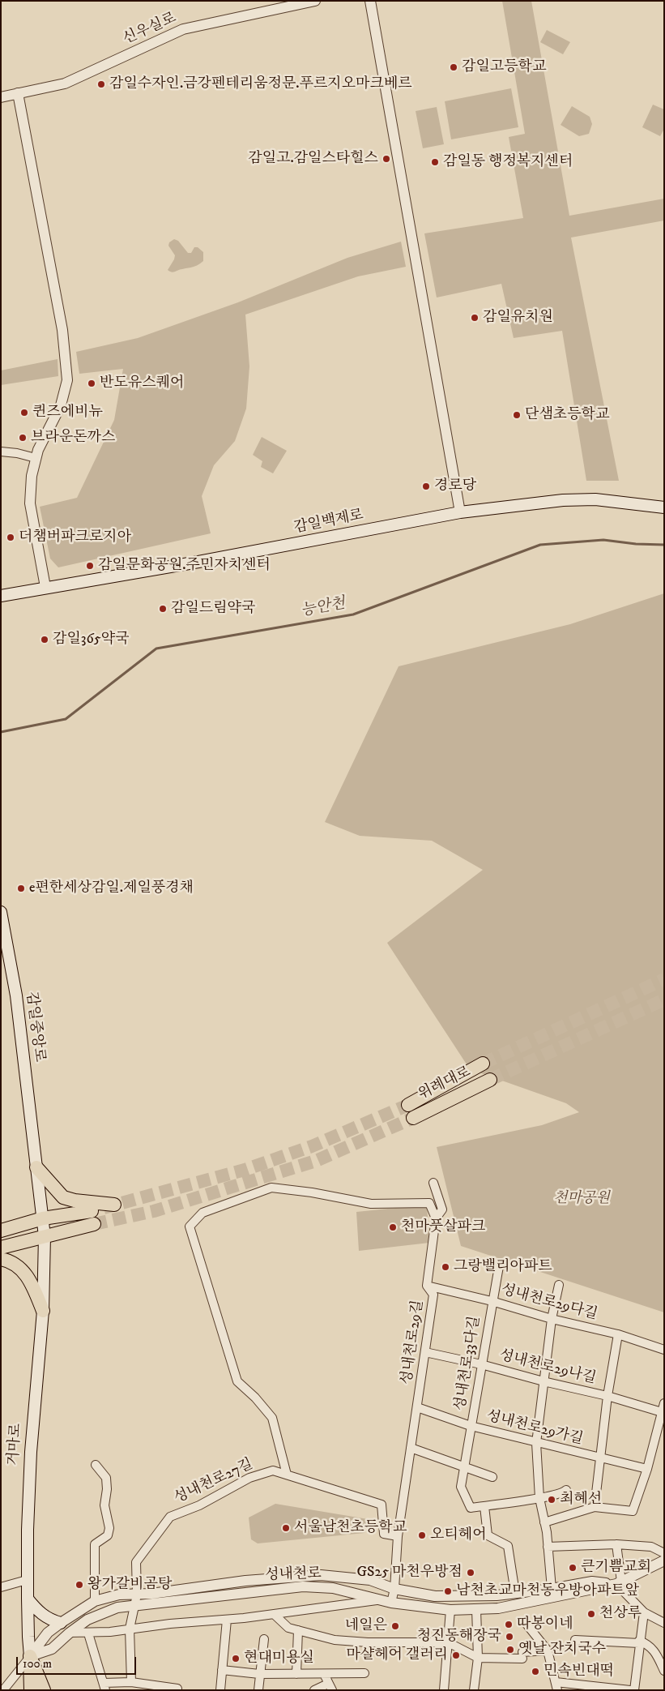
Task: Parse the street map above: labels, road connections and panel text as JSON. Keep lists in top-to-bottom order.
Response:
{
  "streets": {
    "main road": [
      "감일백제로",
      "감일중앙로",
      "위례대로",
      "거마로"
    ],
    "street": [
      "신우실로",
      "성내천로29다길",
      "성내천로29길",
      "성내천로33다길",
      "성내천로29나길",
      "성내천로29가길",
      "성내천로27길",
      "성내천로"
    ]
  },
  "crossings": [
    ["감일중앙로", "거마로"],
    ["성내천로29다길", "성내천로29길"],
    ["성내천로29다길", "성내천로33다길"],
    ["성내천로29길", "성내천로29나길"],
    ["성내천로29길", "성내천로29가길"],
    ["성내천로29길", "성내천로27길"],
    ["성내천로29길", "성내천로"],
    ["성내천로33다길", "성내천로29나길"],
    ["성내천로33다길", "성내천로29가길"],
    ["거마로", "성내천로"],
    ["성내천로27길", "성내천로"]
  ],
  "water": ["능안천"],
  "parks": ["천마공원"],
  "places": [
    "감일고등학교",
    "감일수자인.금강펜테리움정문.푸르지오마크베르",
    "감일고.감일스타힐스",
    "감일동 행정복지센터",
    "감일유치원",
    "반도유스퀘어",
    "퀸즈에비뉴",
    "단샘초등학교",
    "브라운돈까스",
    "경로당",
    "더챔버파크로지아",
    "감일문화공원.주민자치센터",
    "감일드림약국",
    "감일365약국",
    "e편한세상감일.제일풍경채",
    "천마풋살파크",
    "그랑밸리아파트",
    "최혜선",
    "서울남천초등학교",
    "오티헤어",
    "큰기쁨교회",
    "GS25 마천우방점",
    "왕가갈비곰탕",
    "남천초교마천동우방아파트앞",
    "천상루",
    "따봉이네",
    "네일은",
    "청진동해장국",
    "옛날 잔치국수",
    "마샬헤어 갤러리",
    "현대미용실",
    "민속빈대떡"
  ],
  "scale_bar": "100 m"
}
